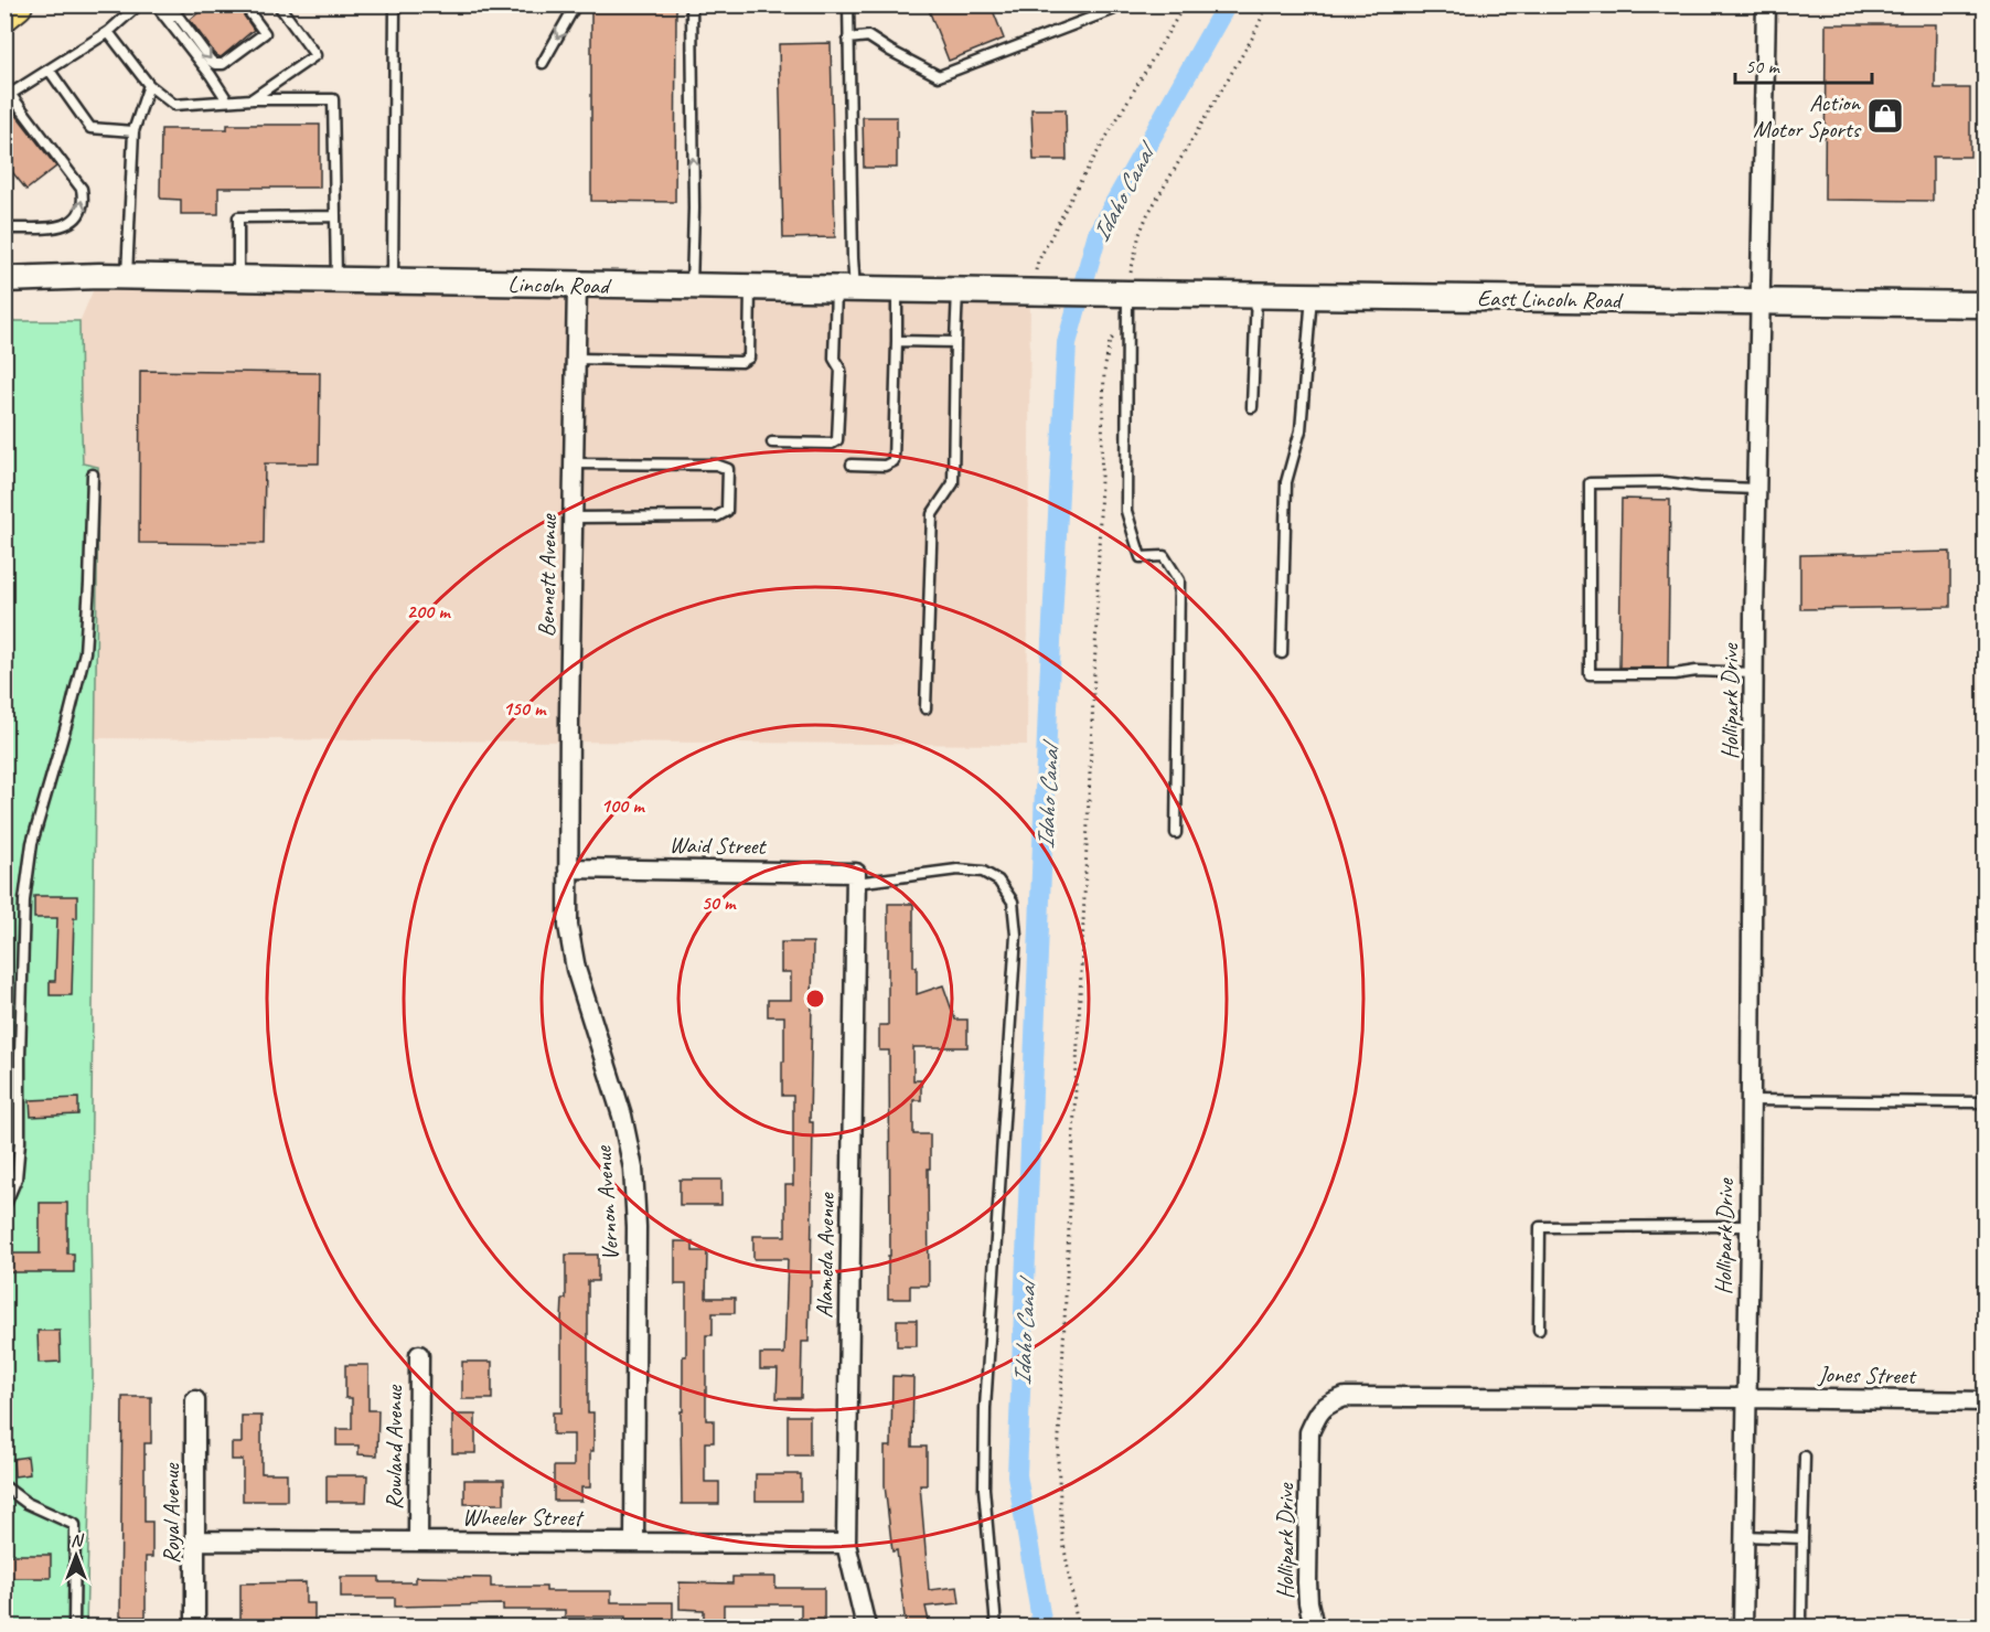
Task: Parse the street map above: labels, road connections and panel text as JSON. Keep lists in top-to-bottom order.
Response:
{
  "streets": {
    "main road": ["Lincoln Road", "East Lincoln Road"],
    "street": [
      "Bennett Avenue",
      "Hollipark Drive",
      "Waid Street",
      "Vernon Avenue",
      "Alameda Avenue",
      "Jones Street",
      "Rowland Avenue",
      "Royal Avenue",
      "Wheeler Street"
    ]
  },
  "crossings": [
    ["Lincoln Road", "East Lincoln Road"],
    ["Lincoln Road", "Bennett Avenue"],
    ["East Lincoln Road", "Hollipark Drive"],
    ["Bennett Avenue", "Waid Street"],
    ["Bennett Avenue", "Vernon Avenue"],
    ["Hollipark Drive", "Jones Street"],
    ["Waid Street", "Vernon Avenue"],
    ["Waid Street", "Alameda Avenue"],
    ["Vernon Avenue", "Wheeler Street"],
    ["Alameda Avenue", "Wheeler Street"],
    ["Rowland Avenue", "Wheeler Street"],
    ["Royal Avenue", "Wheeler Street"]
  ],
  "water": ["Idaho Canal"],
  "places": {
    "shop": ["Action Motor Sports"]
  },
  "scale_bar": "50 m",
  "north": "top",
  "rings": [
    "200 m",
    "150 m",
    "100 m",
    "50 m"
  ]
}
